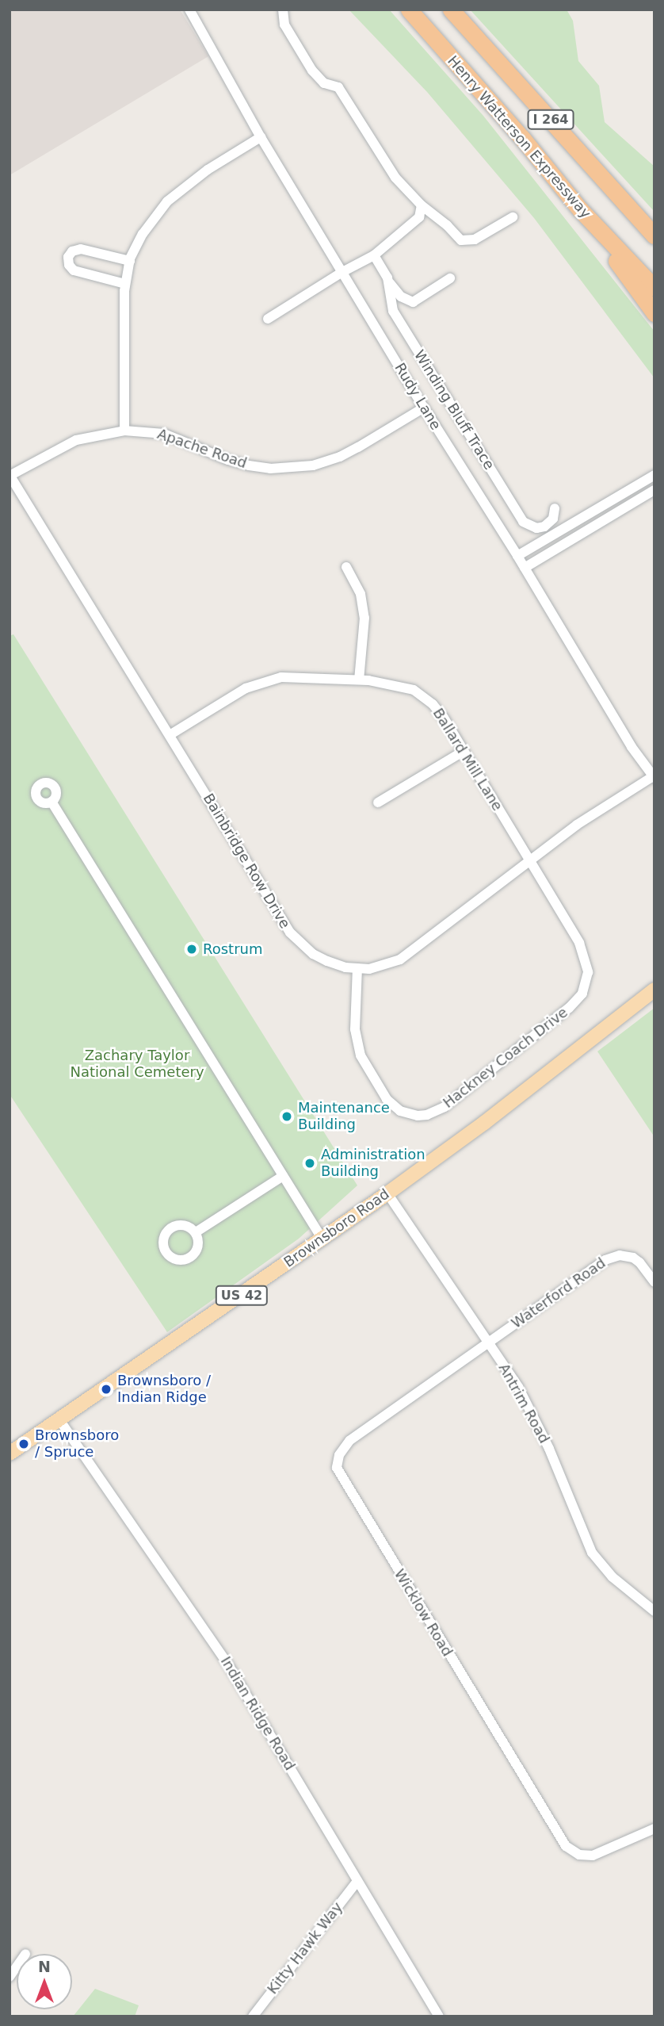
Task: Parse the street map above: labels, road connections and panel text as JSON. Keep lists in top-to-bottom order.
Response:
{
  "streets": {
    "highway": ["I 264", "Henry Watterson Expressway"],
    "main road": ["Brownsboro Road", "US 42"],
    "street": [
      "Rudy Lane",
      "Winding Bluff Trace",
      "Apache Road",
      "Ballard Mill Lane",
      "Bainbridge Row Drive",
      "Hackney Coach Drive",
      "Waterford Road",
      "Antrim Road",
      "Wicklow Road",
      "Indian Ridge Road",
      "Kitty Hawk Way"
    ]
  },
  "crossings": [
    ["Rudy Lane", "Apache Road"],
    ["Rudy Lane", "Bainbridge Row Drive"],
    ["Apache Road", "Bainbridge Row Drive"],
    ["Ballard Mill Lane", "Bainbridge Row Drive"],
    ["Ballard Mill Lane", "Hackney Coach Drive"],
    ["Bainbridge Row Drive", "Hackney Coach Drive"],
    ["Brownsboro Road", "Antrim Road"],
    ["Brownsboro Road", "Indian Ridge Road"],
    ["Waterford Road", "Antrim Road"],
    ["Waterford Road", "Wicklow Road"],
    ["Antrim Road", "Wicklow Road"],
    ["Indian Ridge Road", "Kitty Hawk Way"]
  ],
  "parks": ["Zachary Taylor National Cemetery"],
  "places": [
    "Rostrum",
    "Maintenance Building",
    "Administration Building",
    "Brownsboro / Indian Ridge",
    "Brownsboro / Spruce"
  ],
  "north": "top"
}
